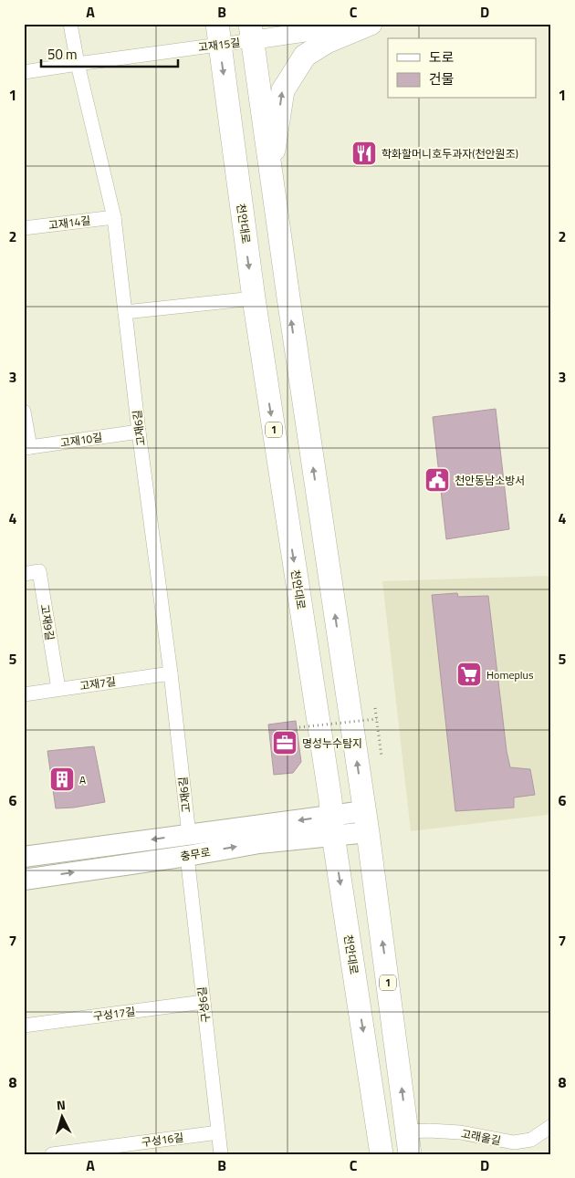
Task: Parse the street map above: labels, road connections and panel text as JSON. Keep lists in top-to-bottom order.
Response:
{
  "streets": {
    "main road": ["천안대로", "1", "충무로"],
    "street": [
      "고재15길",
      "고재14길",
      "고재6길",
      "고재10길",
      "고재9길",
      "고재7길",
      "구성6길",
      "구성17길",
      "고래울길",
      "구성16길"
    ]
  },
  "crossings": [
    ["고재15길", "천안대로"],
    ["고재15길", "고재6길"],
    ["고재15길", "1"],
    ["고재14길", "고재6길"],
    ["천안대로", "충무로"],
    ["고재6길", "고재10길"],
    ["고재6길", "고재7길"],
    ["고재6길", "충무로"],
    ["1", "충무로"],
    ["1", "고래울길"],
    ["고재9길", "고재7길"],
    ["충무로", "구성6길"],
    ["구성6길", "구성17길"],
    ["구성6길", "구성16길"]
  ],
  "places": {
    "restaurant": ["학화할머니호두과자(천안원조)"],
    "public building": ["천안동남소방서"],
    "supermarket": ["Homeplus"],
    "office": ["명성누수탐지"],
    "building": ["A"]
  },
  "legend": ["도로", "건물"],
  "scale_bar": "50 m",
  "north": "top",
  "grid": {
    "columns": [
      "A",
      "B",
      "C",
      "D"
    ],
    "rows": [
      "1",
      "2",
      "3",
      "4",
      "5",
      "6",
      "7",
      "8"
    ]
  }
}
